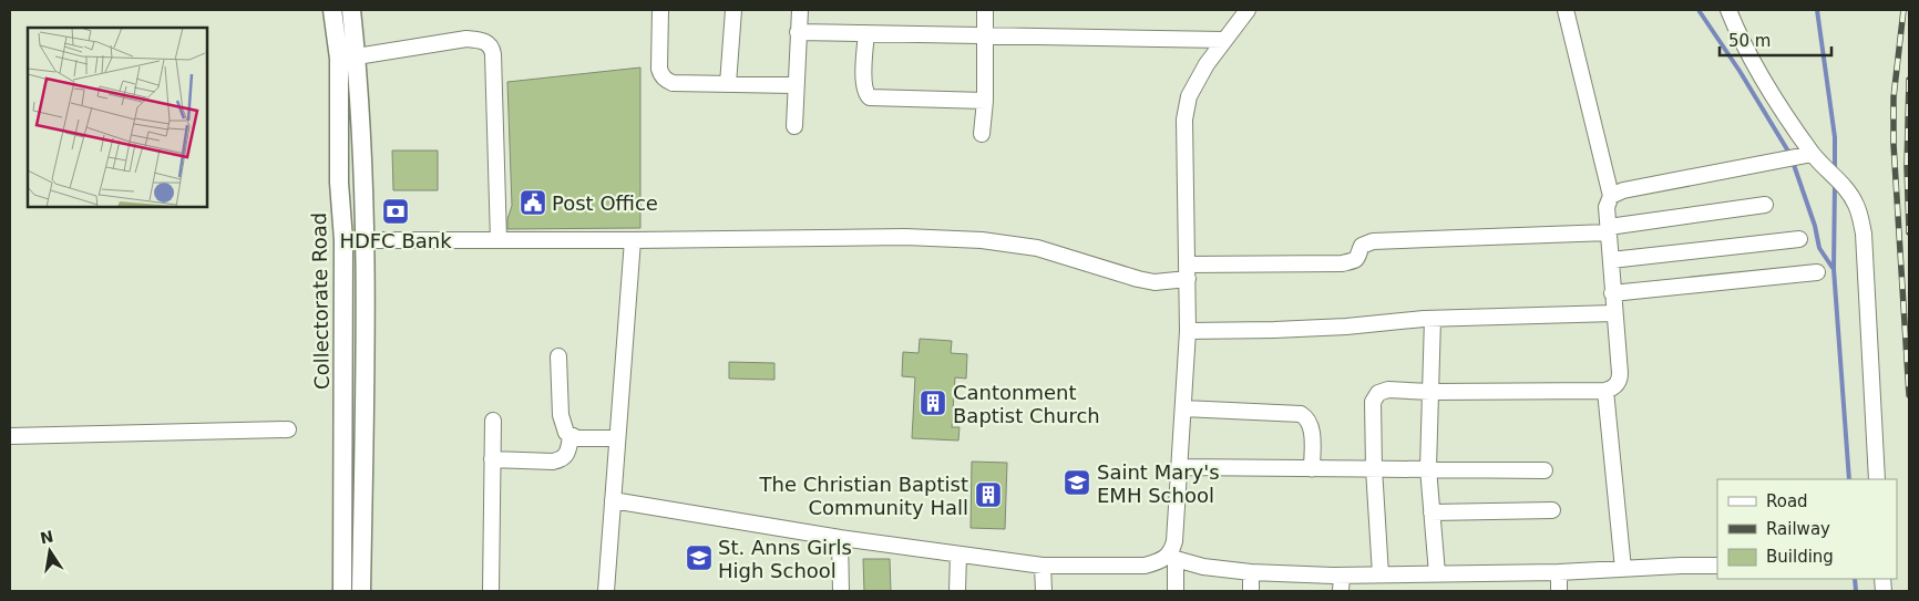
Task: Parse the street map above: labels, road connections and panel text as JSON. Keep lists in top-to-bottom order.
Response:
{
  "streets": {
    "street": ["Collectorate Road"]
  },
  "places": {
    "public building": ["Post Office"],
    "bank": ["HDFC Bank"],
    "building": ["Cantonment Baptist Church", "The Christian Baptist Community Hall"],
    "school or university": ["Saint Mary's EMH School", "St. Anns Girls High School"]
  },
  "legend": ["Road", "Railway", "Building"],
  "scale_bar": "50 m",
  "north": "top"
}
